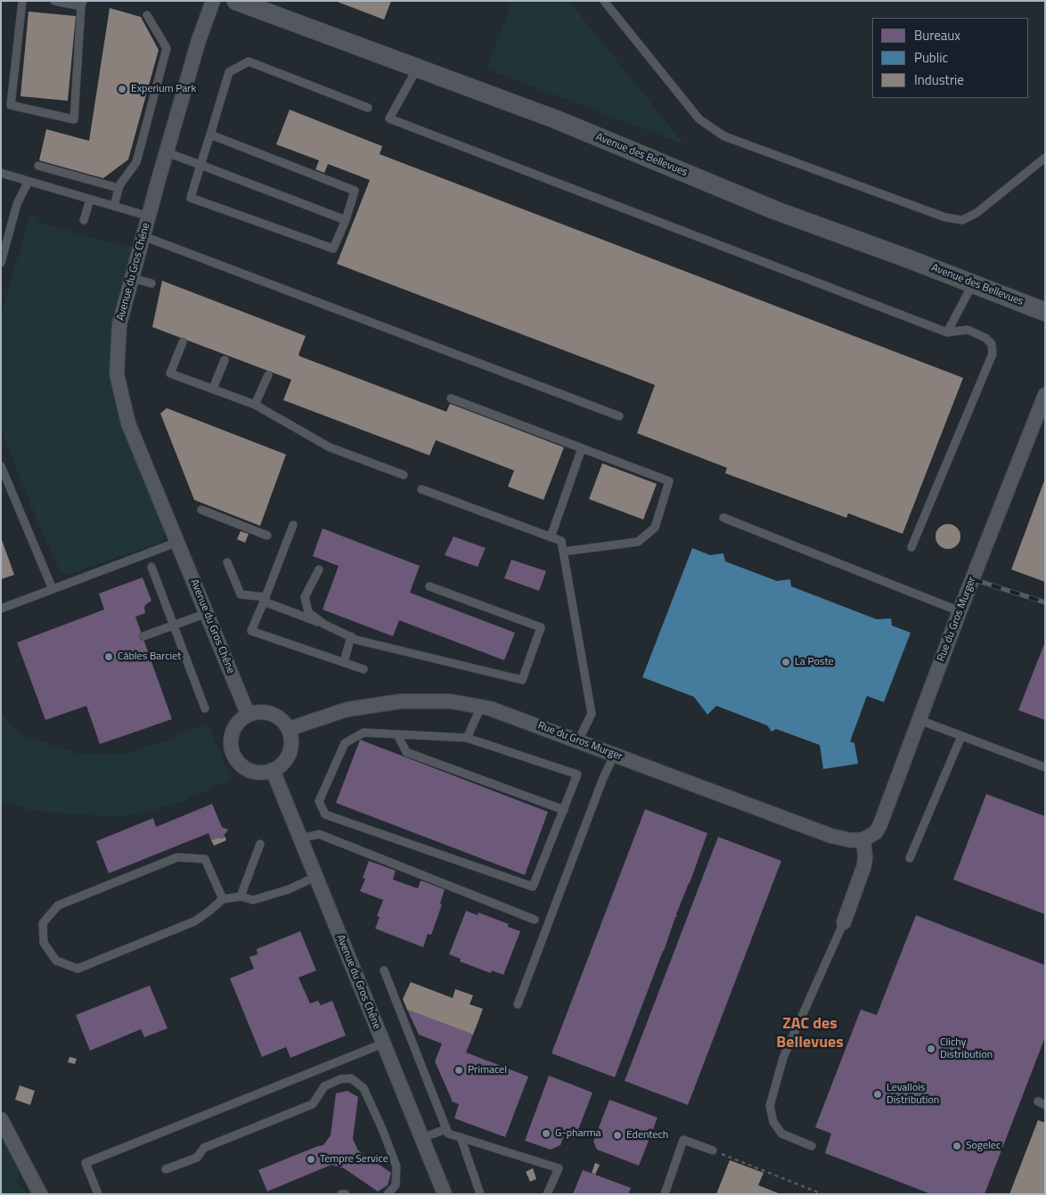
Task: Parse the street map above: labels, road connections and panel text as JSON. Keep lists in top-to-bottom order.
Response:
{
  "streets": {
    "street": ["Avenue des Bellevues", "Avenue du Gros Chêne", "Rue du Gros Murger"]
  },
  "crossings": [
    ["Avenue du Gros Chêne", "Rue du Gros Murger"]
  ],
  "districts": ["ZAC des Bellevues"],
  "places": [
    "Experium Park",
    "Câbles Barciet",
    "La Poste",
    "Clichy Distribution",
    "Primacel",
    "Levallois Distribution",
    "G-pharma",
    "Edentech",
    "Sogelec",
    "Tempre Service"
  ],
  "legend": ["Bureaux", "Public", "Industrie"]
}
